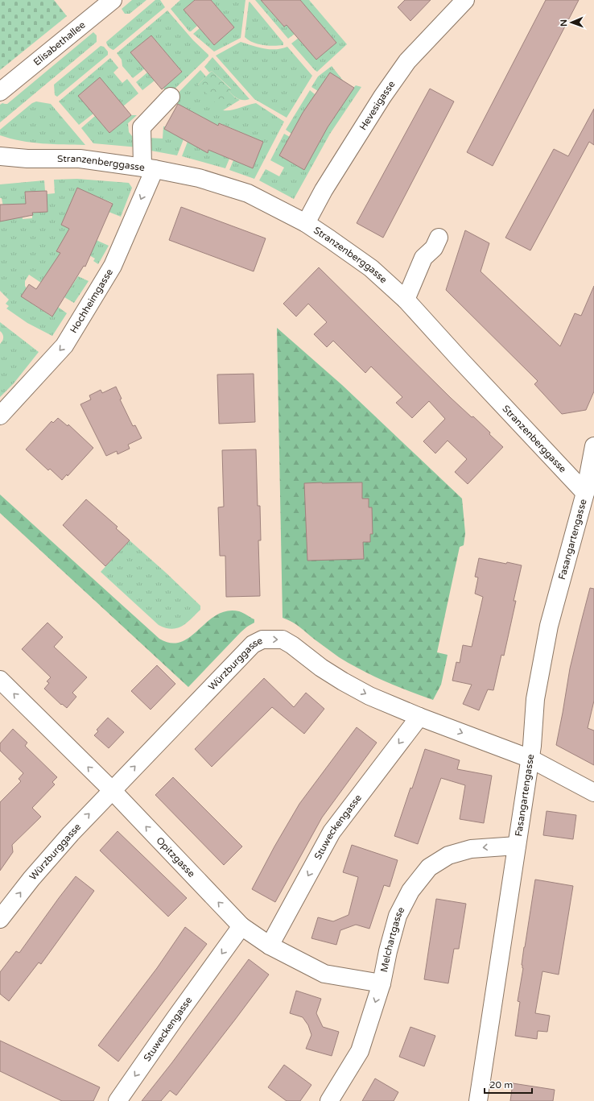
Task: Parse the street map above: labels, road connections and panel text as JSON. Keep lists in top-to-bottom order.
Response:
{
  "streets": {
    "street": [
      "Elisabethallee",
      "Hevesigasse",
      "Stranzenberggasse",
      "Hochheimgasse",
      "Fasangartengasse",
      "Würzburggasse",
      "Stuweckengasse",
      "Opitzgasse",
      "Melchartgasse"
    ]
  },
  "crossings": [
    ["Hevesigasse", "Stranzenberggasse"],
    ["Stranzenberggasse", "Hochheimgasse"],
    ["Stranzenberggasse", "Fasangartengasse"],
    ["Fasangartengasse", "Würzburggasse"],
    ["Fasangartengasse", "Melchartgasse"],
    ["Würzburggasse", "Stuweckengasse"],
    ["Würzburggasse", "Opitzgasse"],
    ["Stuweckengasse", "Opitzgasse"],
    ["Opitzgasse", "Melchartgasse"]
  ],
  "one_way": [
    "Hochheimgasse",
    "Würzburggasse",
    "Stuweckengasse",
    "Opitzgasse",
    "Melchartgasse"
  ],
  "scale_bar": "20 m",
  "north": "left"
}
